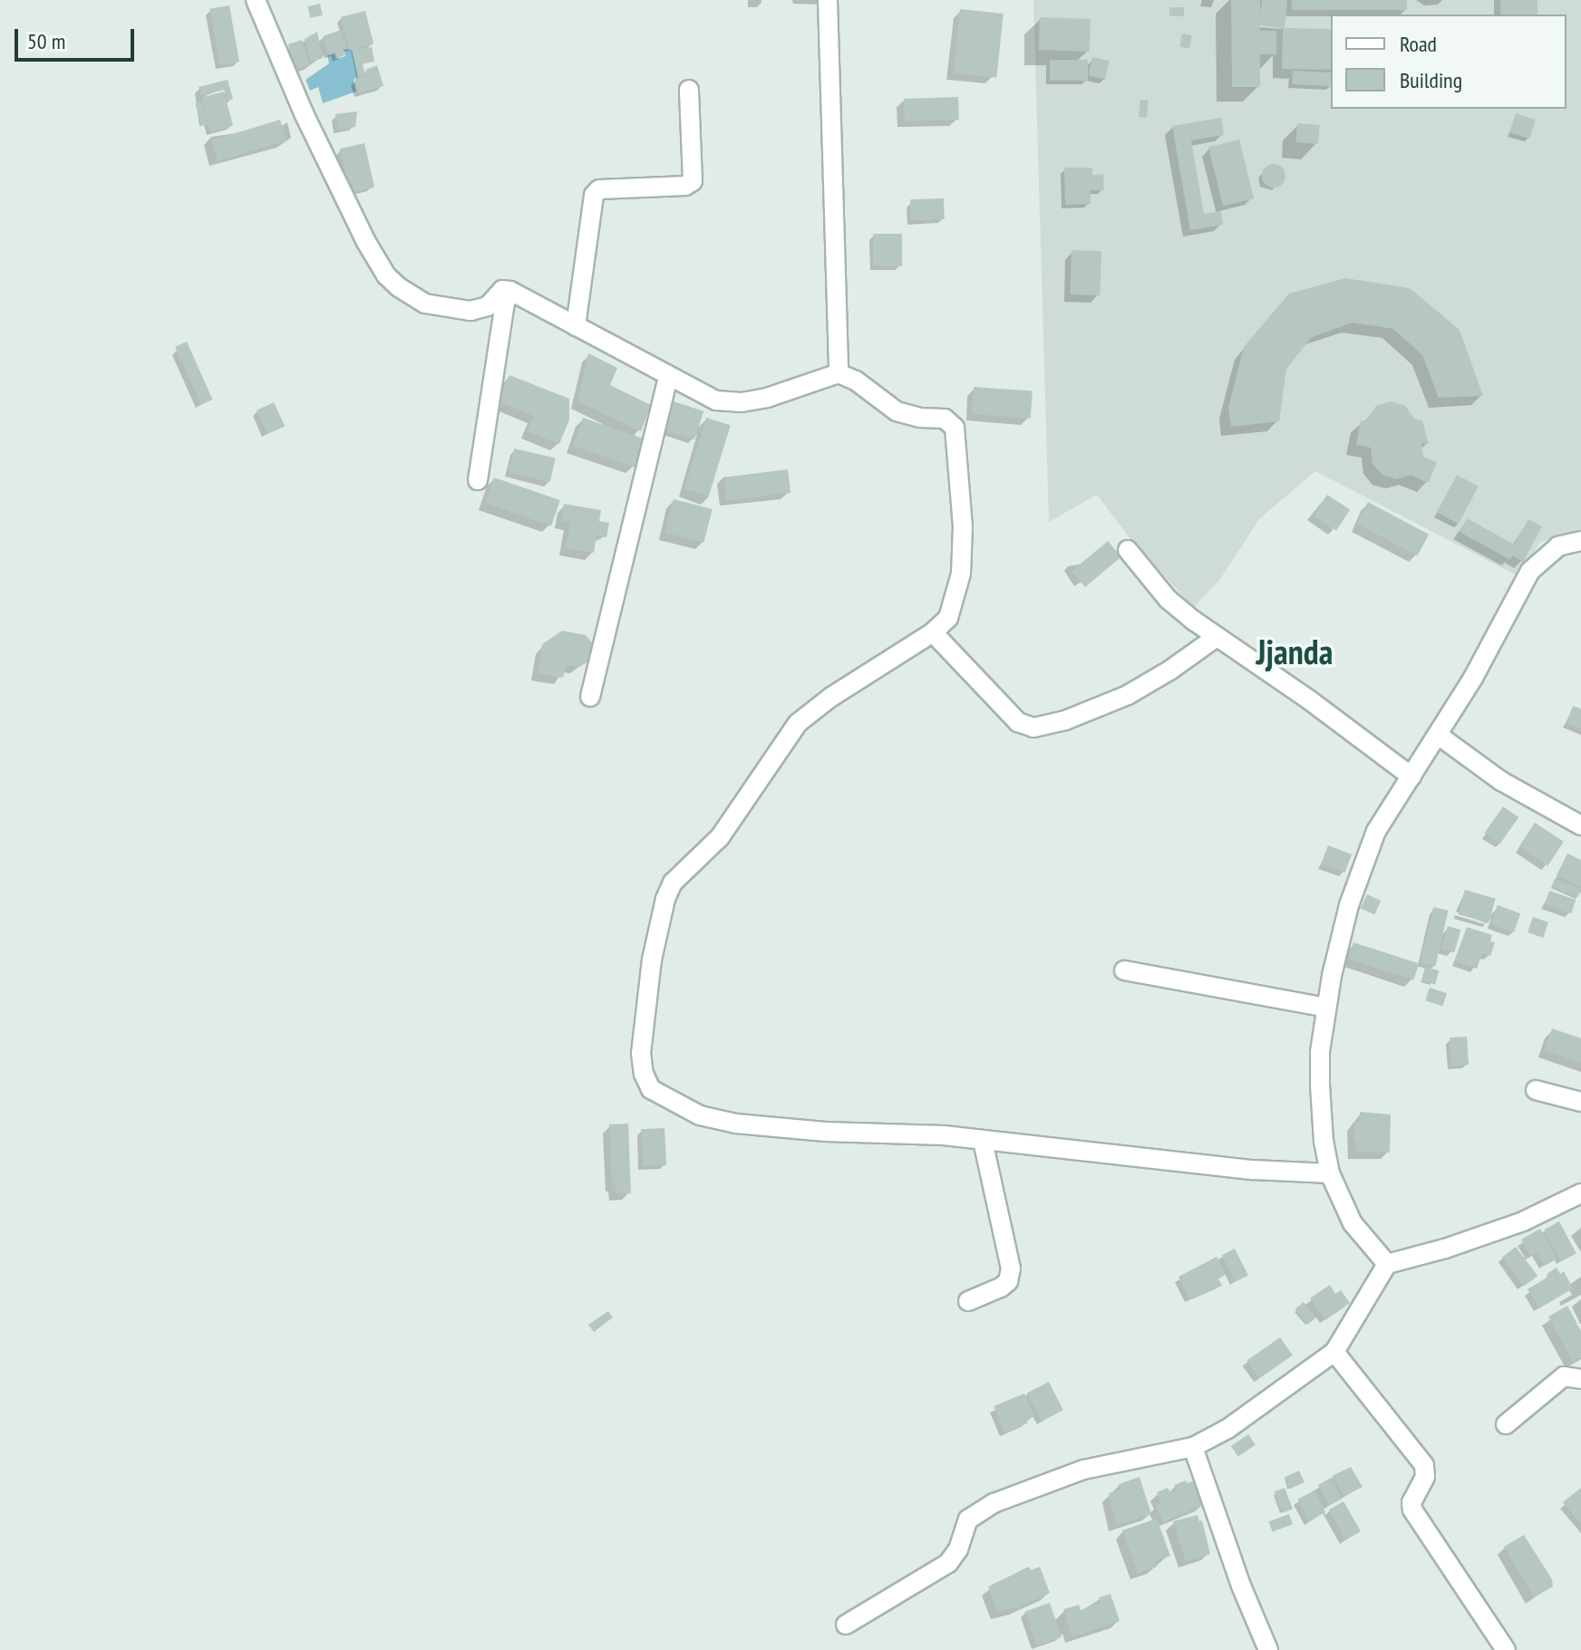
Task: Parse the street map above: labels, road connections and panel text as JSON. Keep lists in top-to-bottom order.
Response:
{
  "districts": ["Jjanda"],
  "legend": ["Road", "Building"],
  "scale_bar": "50 m"
}
